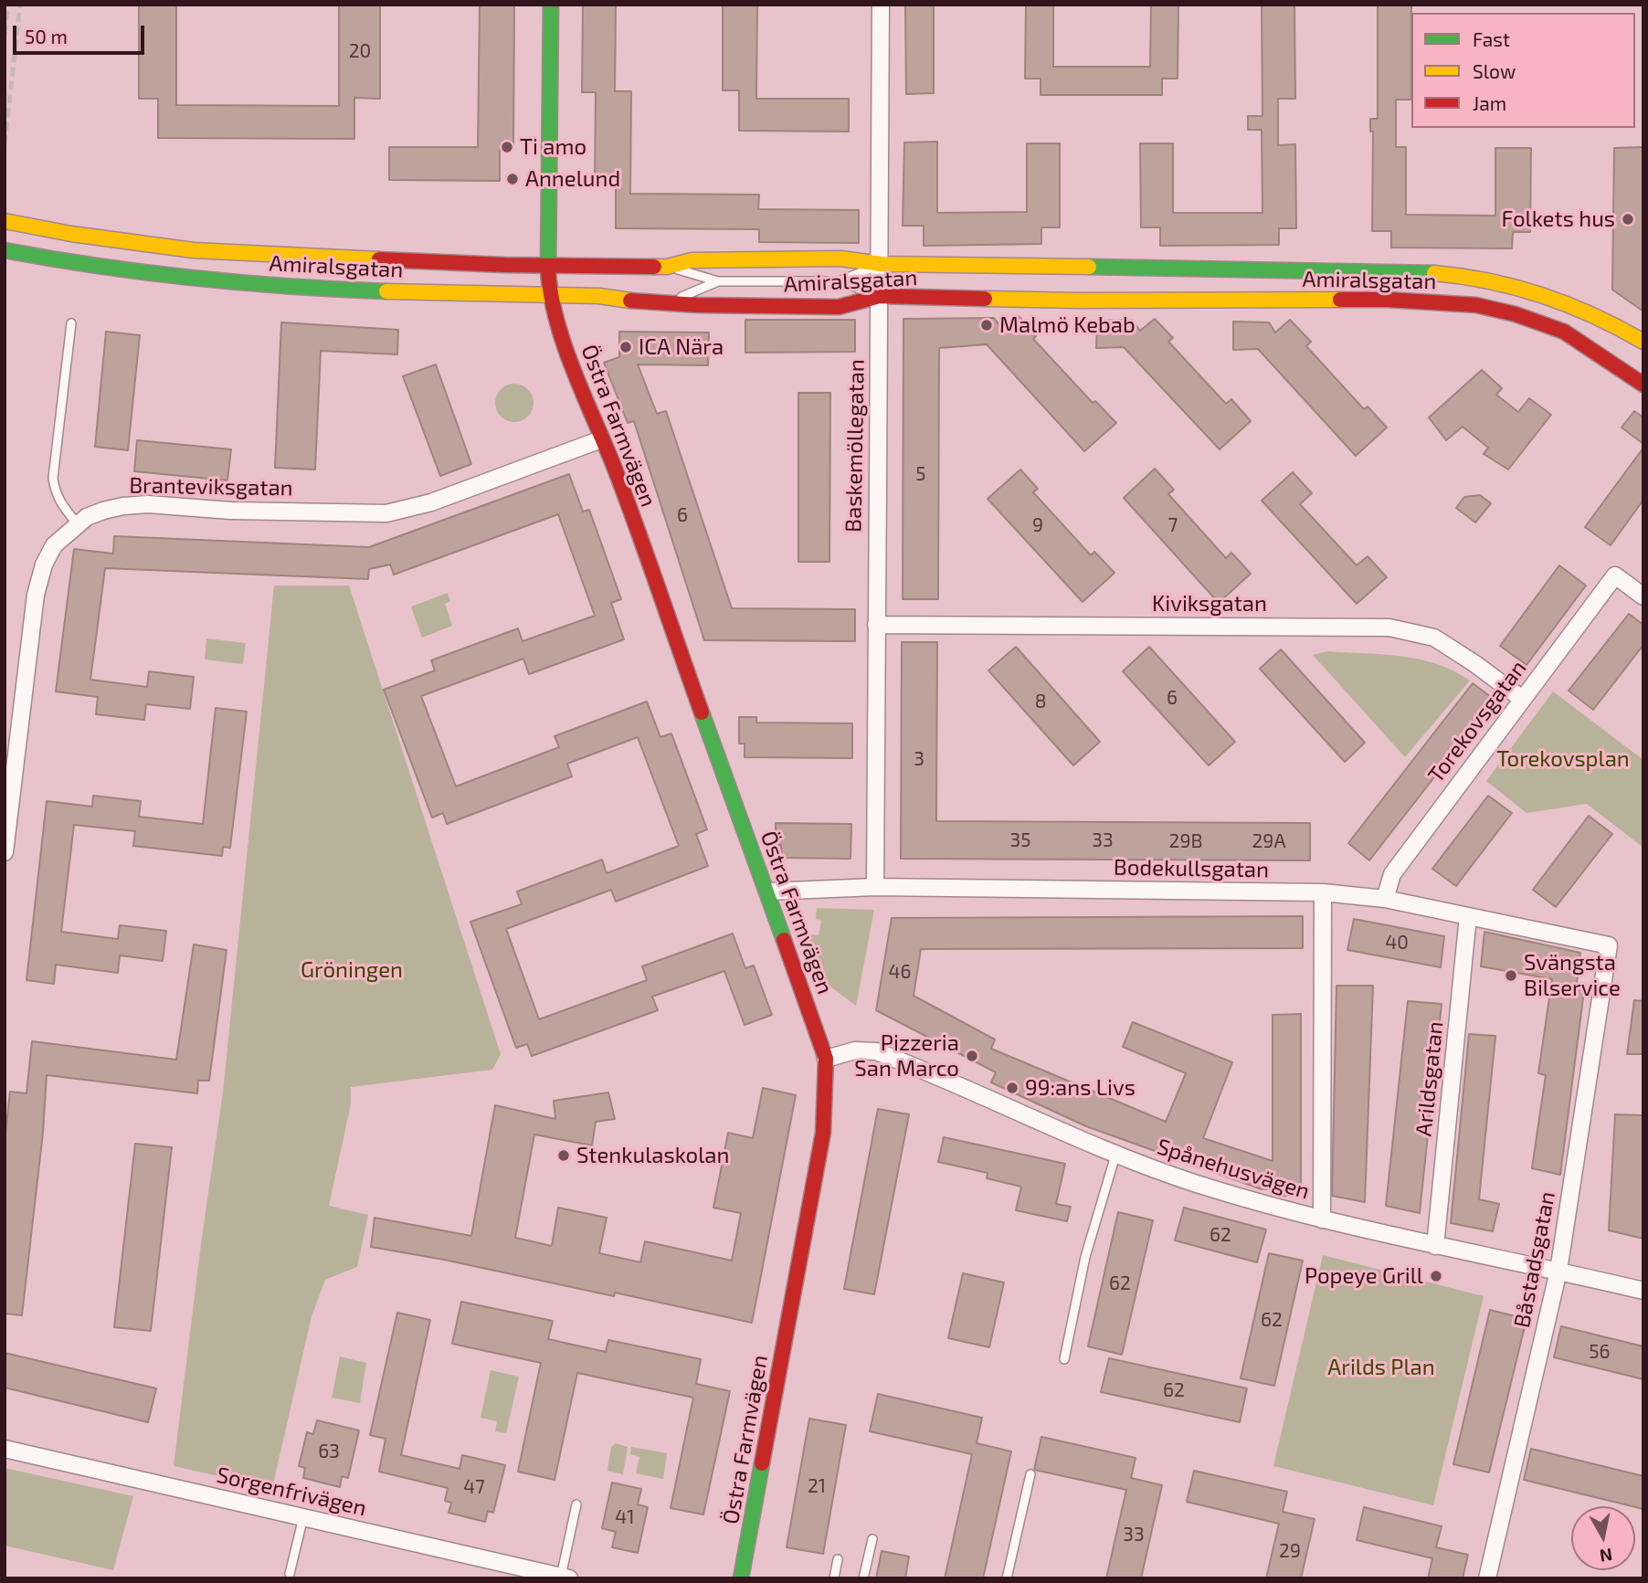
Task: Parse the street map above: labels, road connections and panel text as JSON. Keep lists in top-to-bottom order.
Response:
{
  "streets": {
    "main road": ["Amiralsgatan", "Östra Farmvägen"],
    "street": [
      "Baskemöllegatan",
      "Branteviksgatan",
      "Kiviksgatan",
      "Torekovsgatan",
      "Bodekullsgatan",
      "Arildsgatan",
      "Spånehusvägen",
      "Båstadsgatan",
      "Sorgenfrivägen"
    ]
  },
  "crossings": [
    ["Amiralsgatan", "Östra Farmvägen"],
    ["Amiralsgatan", "Baskemöllegatan"],
    ["Östra Farmvägen", "Branteviksgatan"],
    ["Östra Farmvägen", "Bodekullsgatan"],
    ["Östra Farmvägen", "Spånehusvägen"],
    ["Baskemöllegatan", "Kiviksgatan"],
    ["Baskemöllegatan", "Bodekullsgatan"],
    ["Kiviksgatan", "Torekovsgatan"],
    ["Torekovsgatan", "Bodekullsgatan"],
    ["Bodekullsgatan", "Arildsgatan"],
    ["Bodekullsgatan", "Båstadsgatan"],
    ["Arildsgatan", "Spånehusvägen"],
    ["Spånehusvägen", "Båstadsgatan"]
  ],
  "parks": ["Torekovsplan", "Gröningen", "Arilds Plan"],
  "places": [
    "Ti amo",
    "Annelund",
    "Folkets hus",
    "Malmö Kebab",
    "ICA Nära",
    "Svängsta Bilservice",
    "Pizzeria San Marco",
    "99:ans Livs",
    "Stenkulaskolan",
    "Popeye Grill"
  ],
  "house_numbers": [
    "20",
    "5",
    "6",
    "9",
    "7",
    "6",
    "8",
    "3",
    "35",
    "33",
    "29B",
    "29A",
    "40",
    "46",
    "62",
    "62",
    "62",
    "56",
    "62",
    "63",
    "21",
    "47",
    "41",
    "33",
    "29"
  ],
  "legend": ["Fast", "Slow", "Jam"],
  "scale_bar": "50 m",
  "north": "bottom"
}
